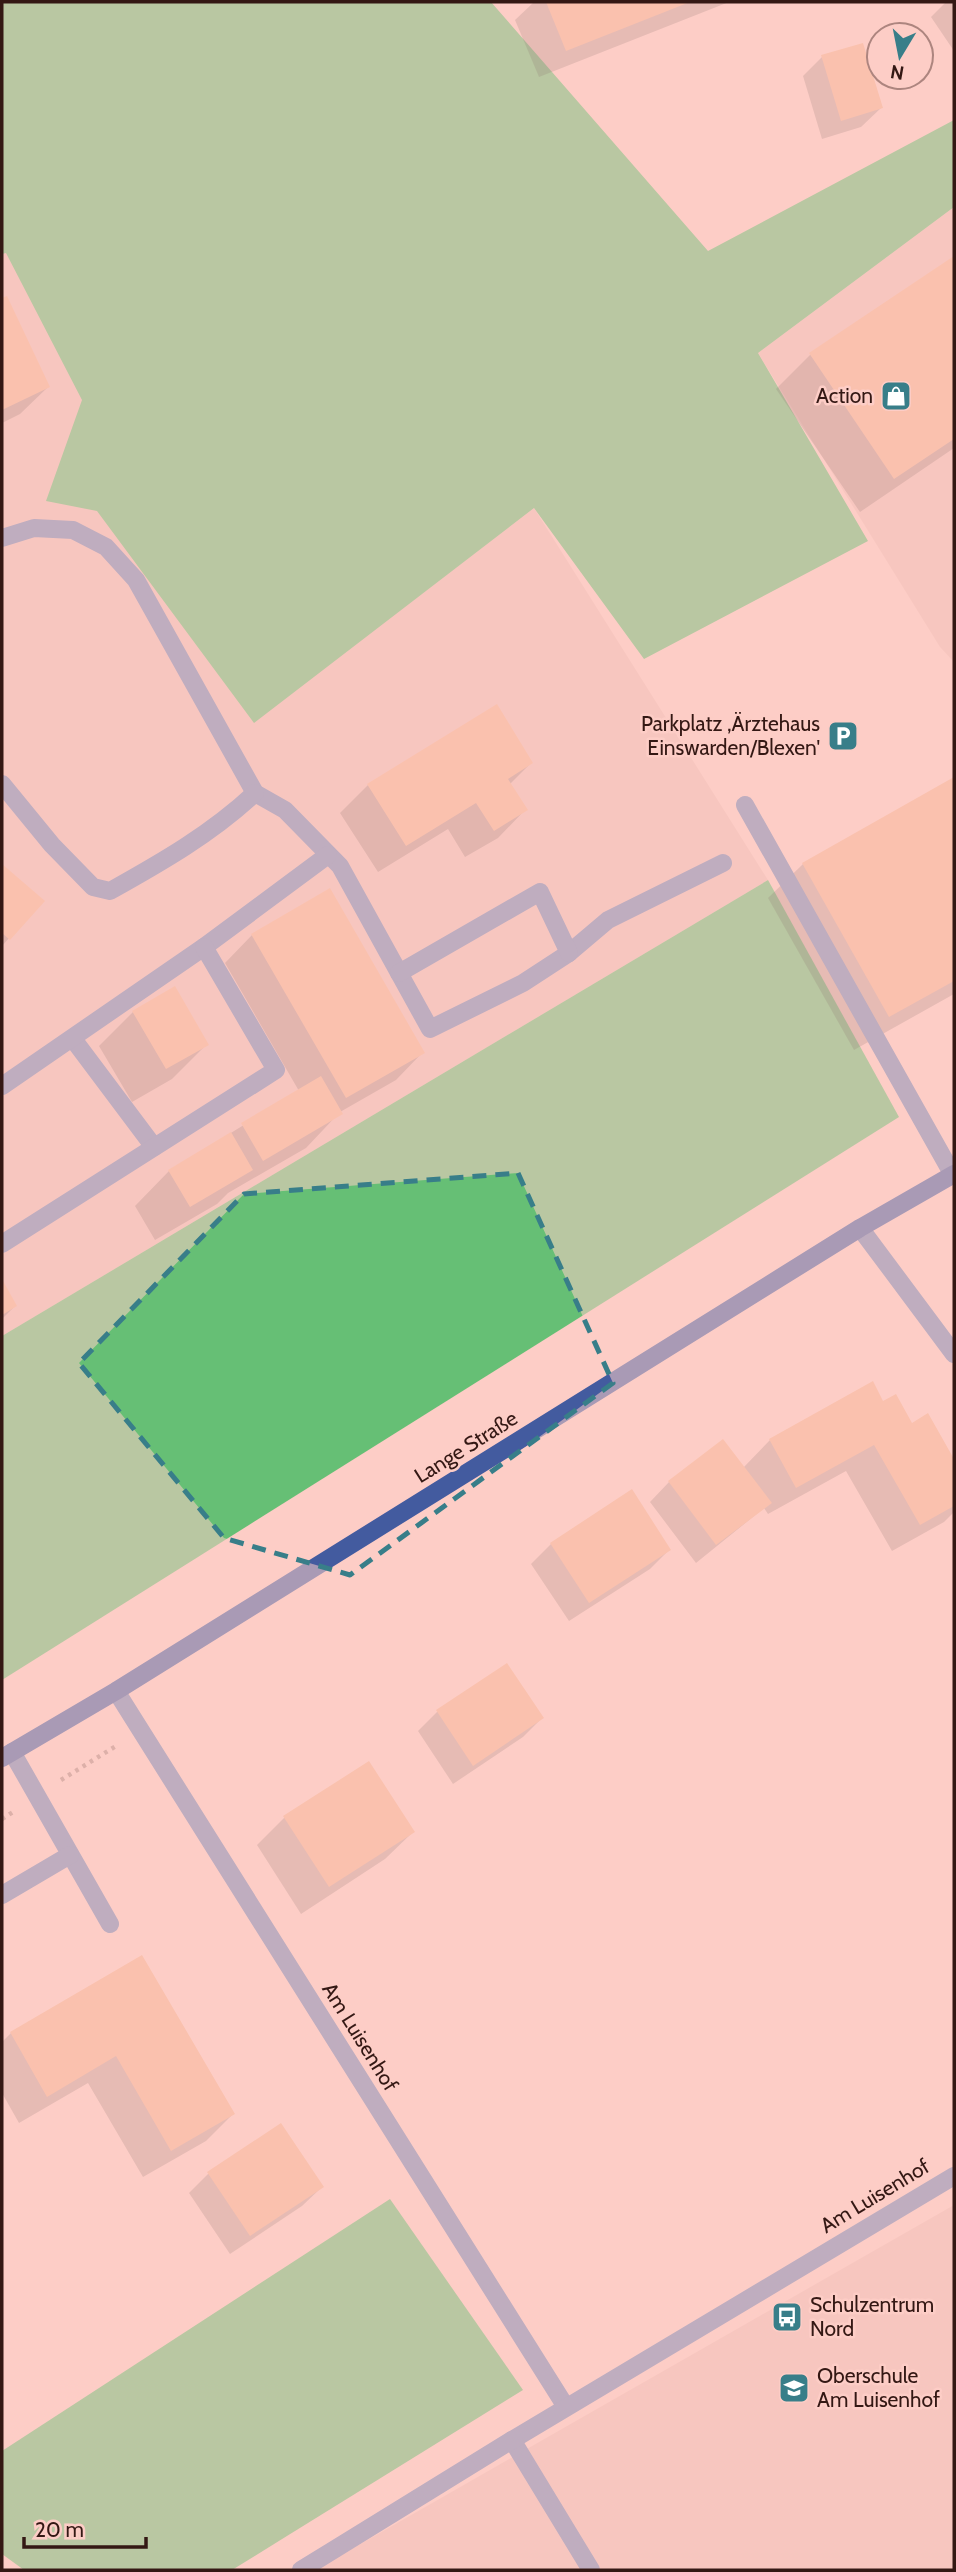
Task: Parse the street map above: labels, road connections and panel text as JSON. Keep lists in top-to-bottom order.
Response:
{
  "streets": {
    "street": ["Lange Straße", "Am Luisenhof"]
  },
  "crossings": [
    ["Lange Straße", "Am Luisenhof"]
  ],
  "places": {
    "shop": ["Action"],
    "parking": ["Parkplatz ,Ärztehaus Einswarden/Blexen'"],
    "bus stop": ["Schulzentrum Nord"],
    "school or university": ["Oberschule Am Luisenhof"]
  },
  "scale_bar": "20 m",
  "north": "bottom"
}
